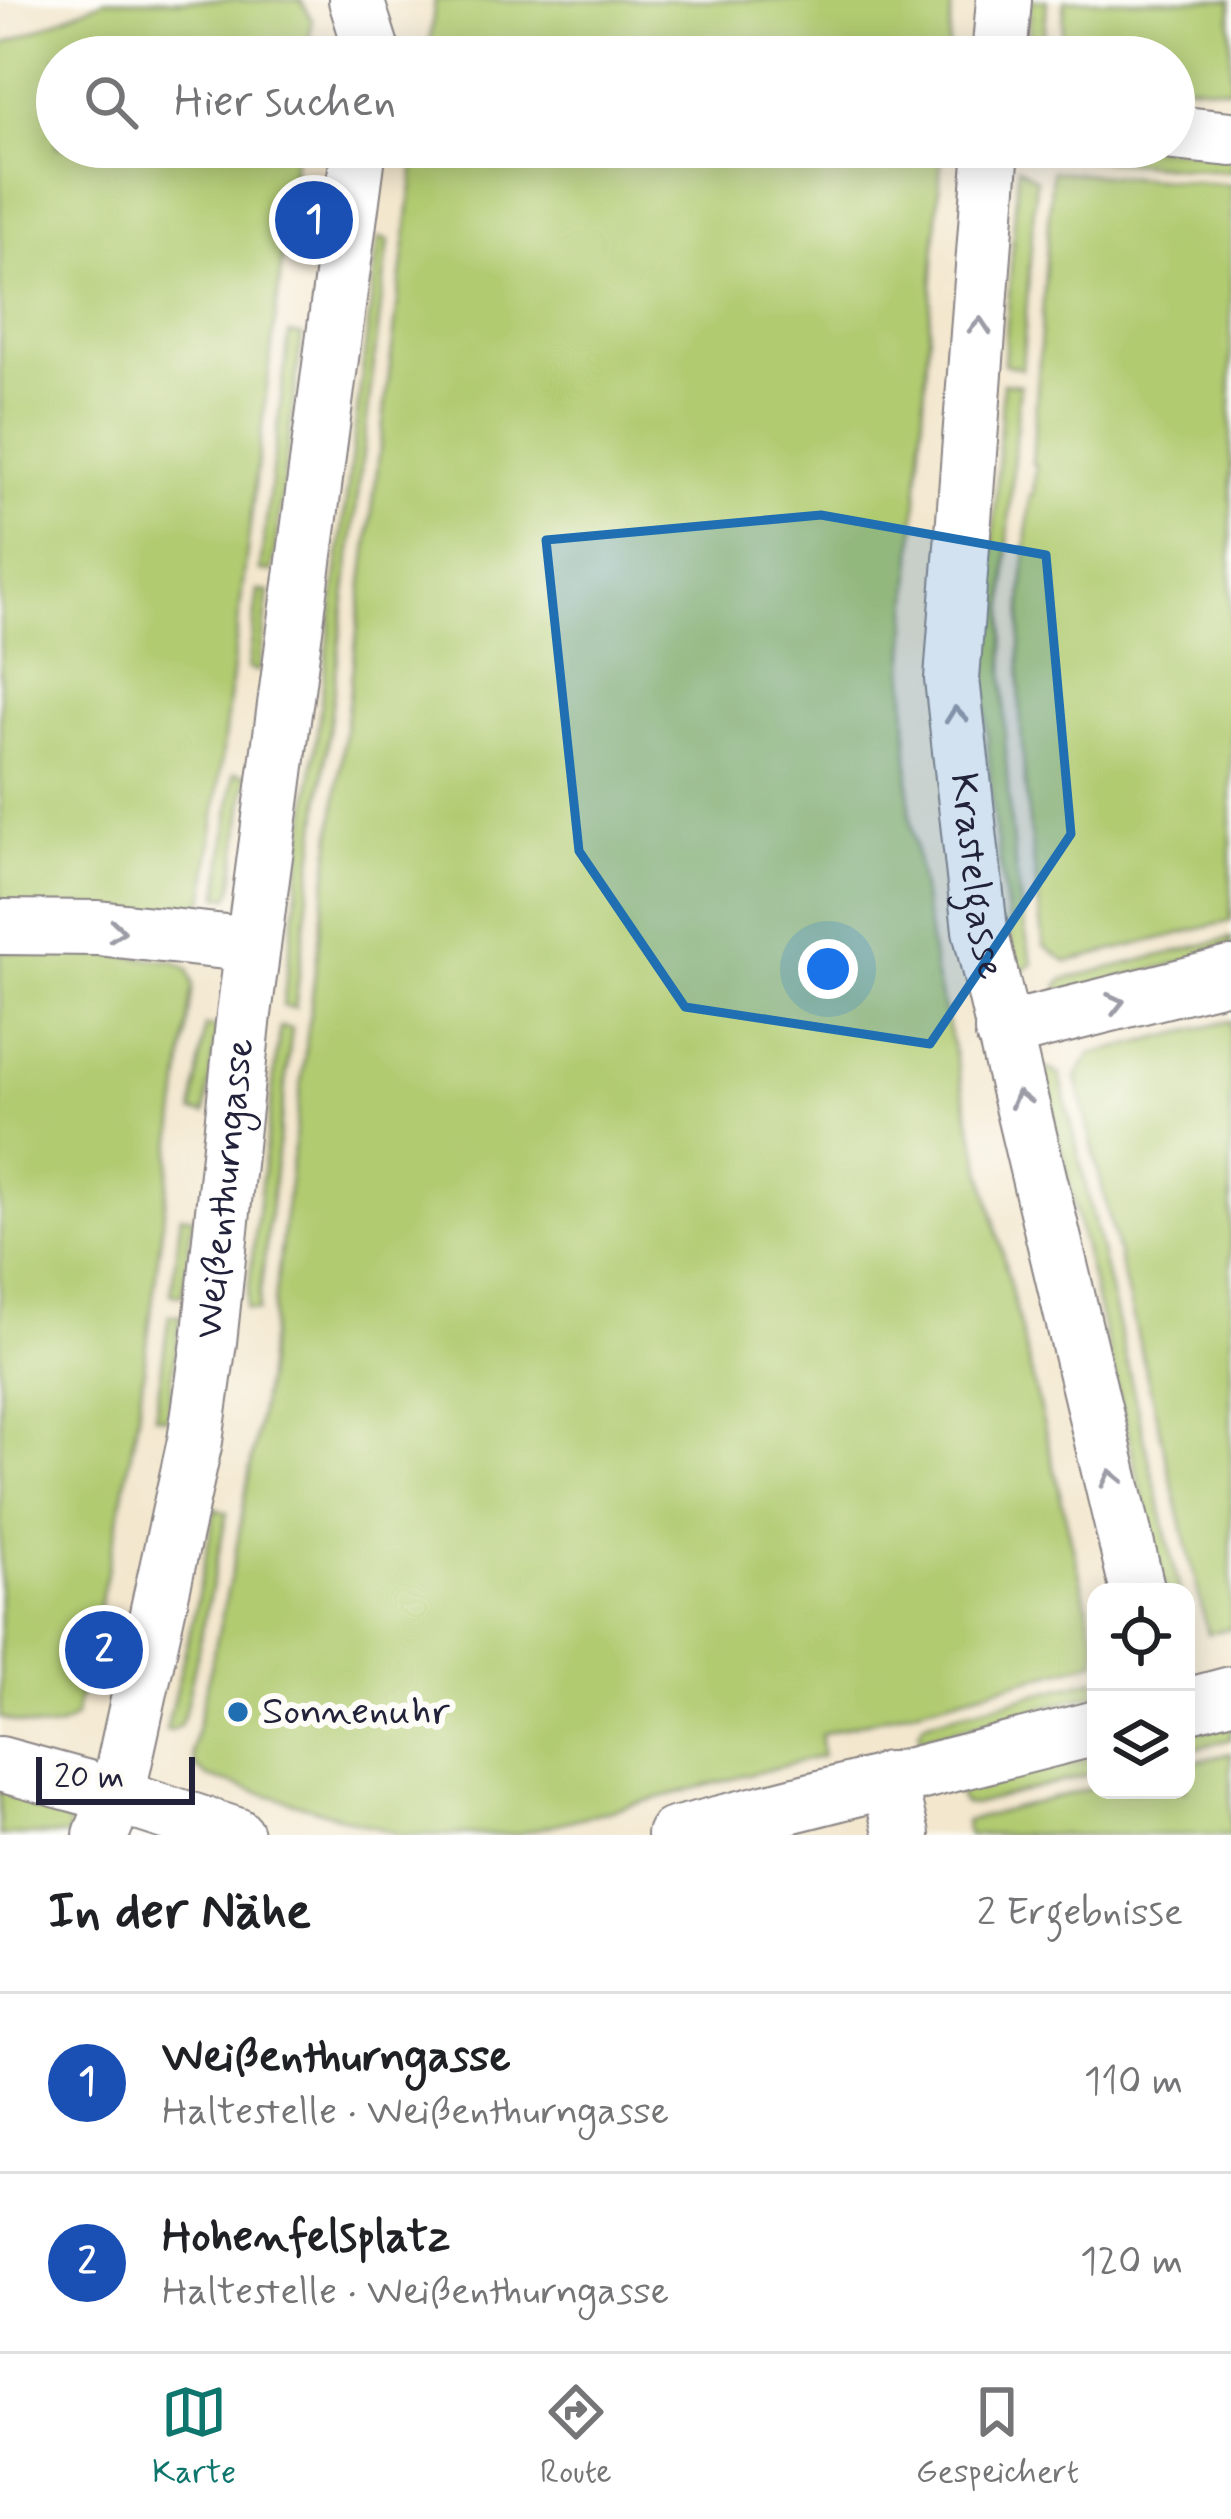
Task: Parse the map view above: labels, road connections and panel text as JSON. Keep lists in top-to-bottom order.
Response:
{
  "streets": {
    "street": ["Krastelgasse", "Weißenthurngasse"]
  },
  "one_way": ["Krastelgasse"],
  "places": ["Sonnenuhr"],
  "scale_bar": "20 m",
  "page": {
    "search": "Hier suchen",
    "pins": ["1", "2"],
    "scale": "20 m",
    "heading": ["In der Nähe", "2 Ergebnisse"],
    "list": [
      {
        "mark": "1",
        "name": "Weißenthurngasse",
        "note": "Haltestelle · Weißenthurngasse",
        "value": "110 m"
      },
      {
        "mark": "2",
        "name": "Hohenfelsplatz",
        "note": "Haltestelle · Weißenthurngasse",
        "value": "120 m"
      }
    ],
    "nav": ["Karte", "Route", "Gespeichert"]
  }
}
